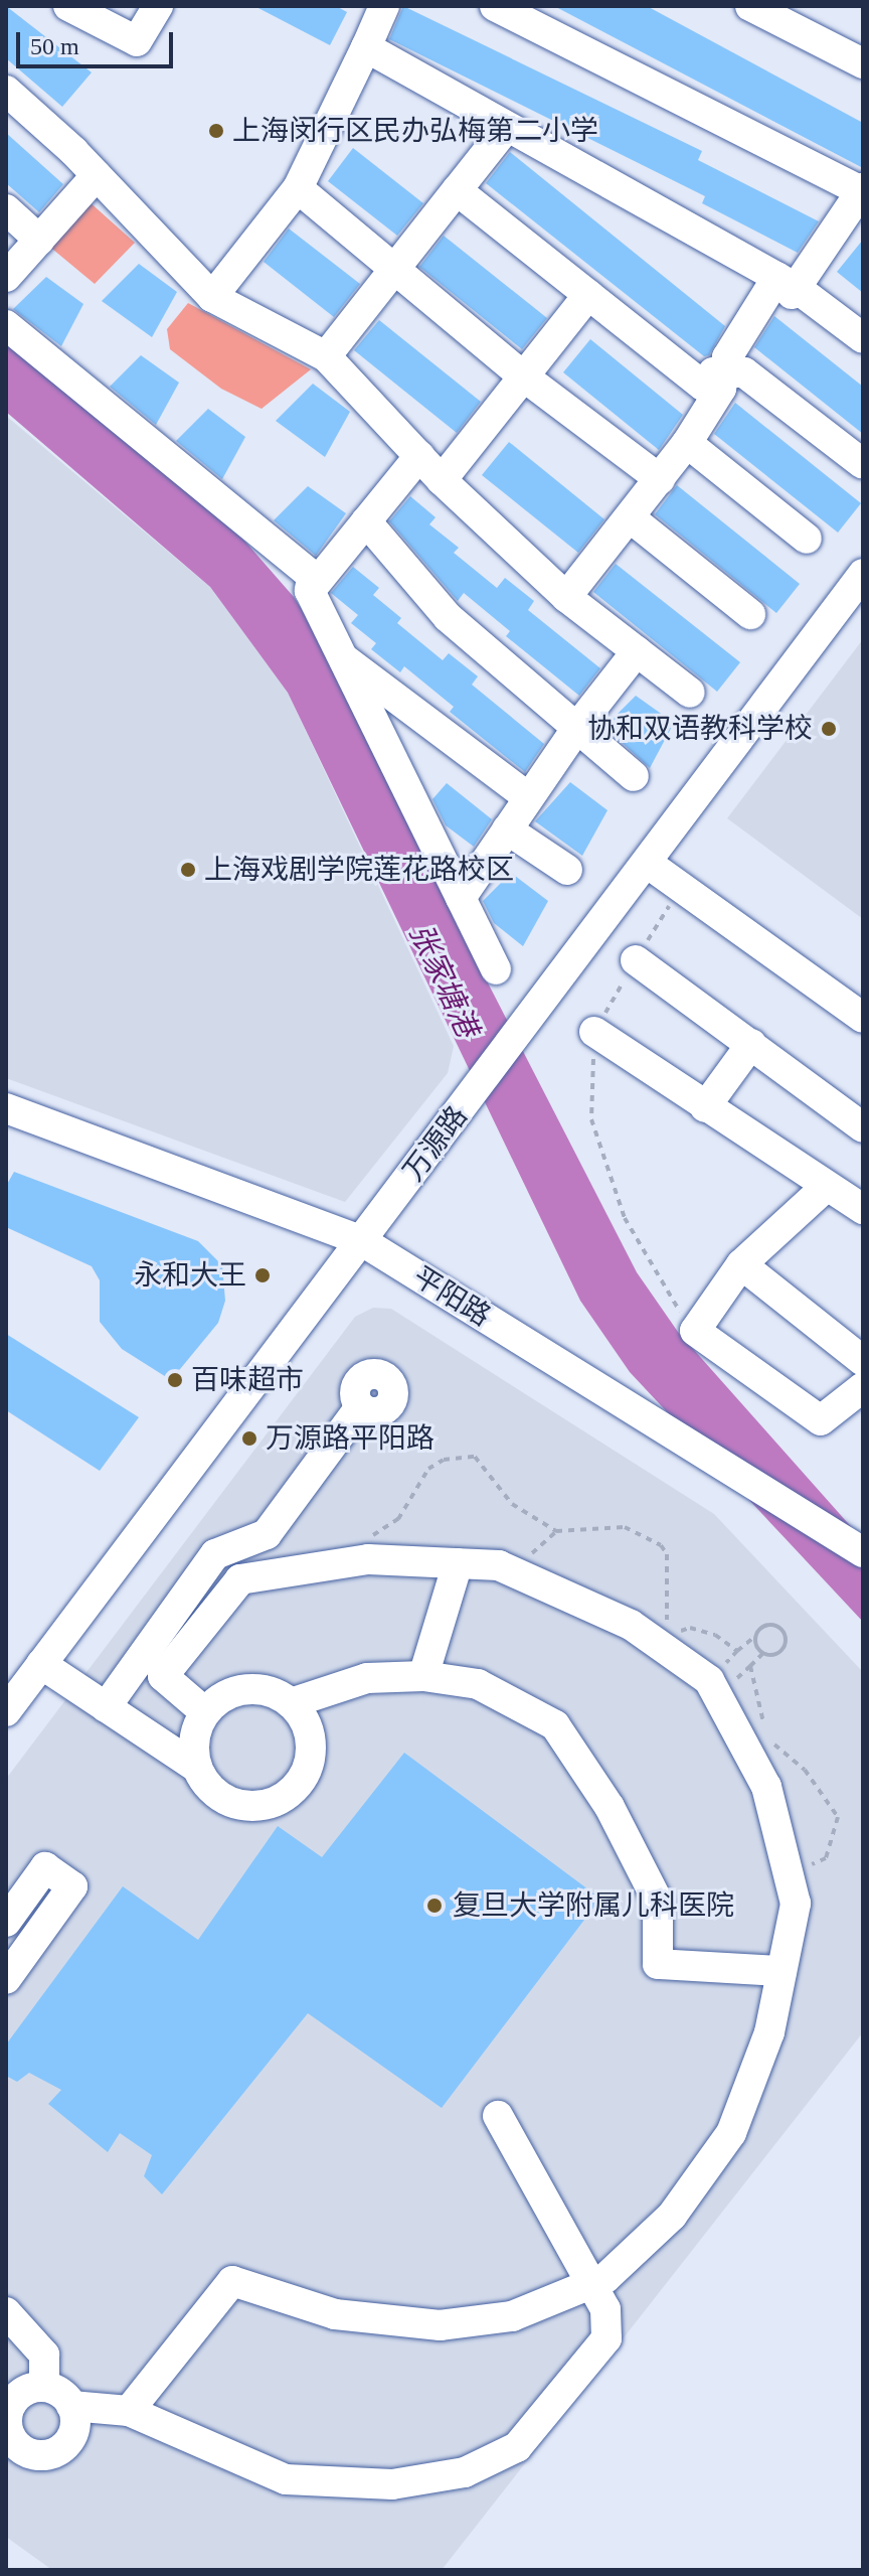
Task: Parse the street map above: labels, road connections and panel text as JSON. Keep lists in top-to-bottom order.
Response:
{
  "streets": {
    "street": ["万源路", "平阳路"]
  },
  "crossings": [
    ["万源路", "平阳路"]
  ],
  "water": ["张家塘港"],
  "places": [
    "上海闵行区民办弘梅第二小学",
    "协和双语教科学校",
    "上海戏剧学院莲花路校区",
    "永和大王",
    "百味超市",
    "万源路平阳路",
    "复旦大学附属儿科医院"
  ],
  "scale_bar": "50 m"
}
